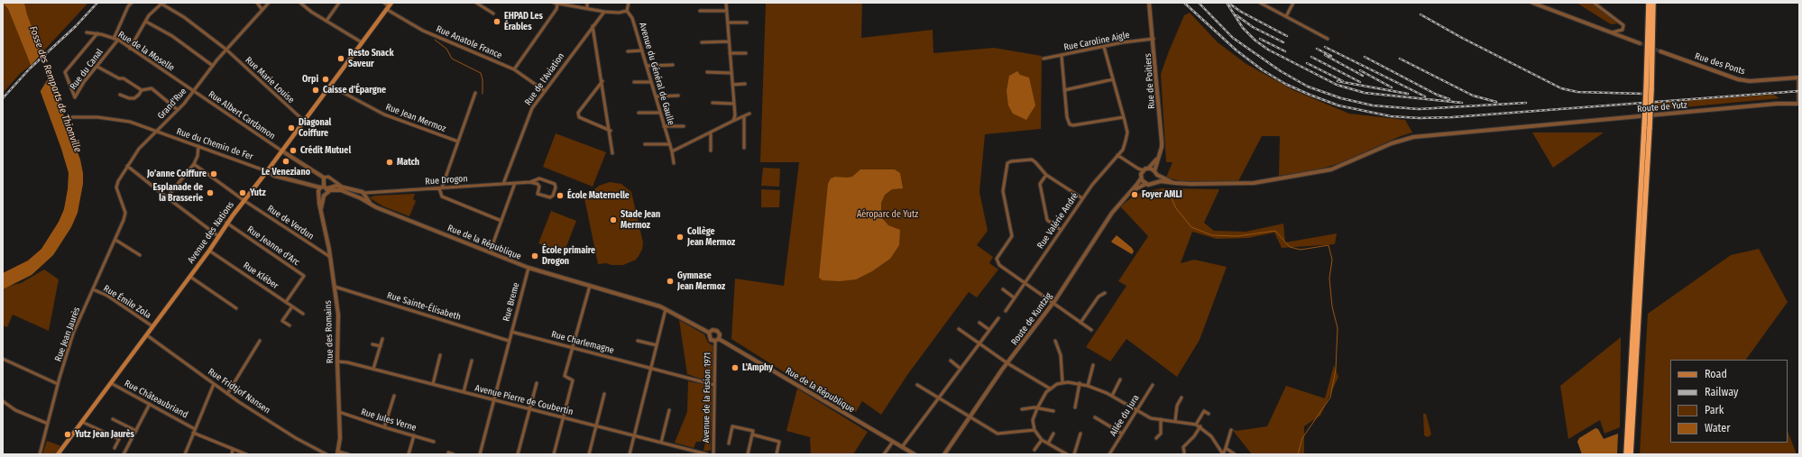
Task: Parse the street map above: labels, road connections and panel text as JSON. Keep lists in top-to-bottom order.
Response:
{
  "streets": {
    "main road": ["Avenue des Nations"],
    "street": [
      "Rue Caroline Aigle",
      "Rue Anatole France",
      "Rue de la Moselle",
      "Rue des Ponts",
      "Rue du Canal",
      "Avenue du Général de Gaulle",
      "Rue de l'Aviation",
      "Rue Marie Louise",
      "Rue de Poitiers",
      "Grand'Rue",
      "Route de Yutz",
      "Rue Albert Cardamon",
      "Rue Jean Mermoz",
      "Rue du Chemin de Fer",
      "Rue Drogon",
      "Rue Valérie André",
      "Rue de Verdun",
      "Rue de la République",
      "Rue Jeanne d'Arc",
      "Rue Kléber",
      "Rue Émile Zola",
      "Rue Breme",
      "Rue Sainte-Élisabeth",
      "Route de Kuntzig",
      "Rue des Romains",
      "Rue Jean Jaurès",
      "Rue Charlemagne",
      "Rue Fridtjof Nansen",
      "Avenue de la Fusion 1971",
      "Rue Châteaubriand",
      "Avenue Pierre de Coubertin",
      "Allée du Jura",
      "Rue Jules Verne"
    ]
  },
  "crossings": [
    ["Rue Caroline Aigle", "Rue de Poitiers"],
    ["Rue Caroline Aigle", "Rue Valérie André"],
    ["Rue Anatole France", "Rue de l'Aviation"],
    ["Rue Anatole France", "Avenue des Nations"],
    ["Rue de la Moselle", "Rue du Canal"],
    ["Rue de la Moselle", "Grand'Rue"],
    ["Rue de la Moselle", "Rue Albert Cardamon"],
    ["Rue de l'Aviation", "Rue Drogon"],
    ["Rue Marie Louise", "Grand'Rue"],
    ["Rue Marie Louise", "Avenue des Nations"],
    ["Rue de Poitiers", "Route de Yutz"],
    ["Rue de Poitiers", "Route de Kuntzig"],
    ["Grand'Rue", "Rue Albert Cardamon"],
    ["Grand'Rue", "Rue du Chemin de Fer"],
    ["Grand'Rue", "Rue Jean Jaurès"],
    ["Route de Yutz", "Route de Kuntzig"],
    ["Rue Albert Cardamon", "Avenue des Nations"],
    ["Rue Albert Cardamon", "Rue de la République"],
    ["Rue Jean Mermoz", "Avenue des Nations"],
    ["Rue du Chemin de Fer", "Avenue des Nations"],
    ["Rue Drogon", "Rue de la République"],
    ["Rue de Verdun", "Avenue des Nations"],
    ["Rue de Verdun", "Rue des Romains"],
    ["Avenue des Nations", "Rue de la République"],
    ["Avenue des Nations", "Rue Jeanne d'Arc"],
    ["Avenue des Nations", "Rue Kléber"],
    ["Avenue des Nations", "Rue Émile Zola"],
    ["Avenue des Nations", "Rue Fridtjof Nansen"],
    ["Avenue des Nations", "Rue Châteaubriand"],
    ["Rue de la République", "Rue Breme"],
    ["Rue de la République", "Rue des Romains"],
    ["Rue de la République", "Avenue de la Fusion 1971"],
    ["Rue Jeanne d'Arc", "Rue Kléber"],
    ["Rue Émile Zola", "Rue Jean Jaurès"],
    ["Rue Breme", "Rue Sainte-Élisabeth"],
    ["Rue Breme", "Rue Charlemagne"],
    ["Rue Breme", "Avenue Pierre de Coubertin"],
    ["Rue Sainte-Élisabeth", "Rue des Romains"],
    ["Rue des Romains", "Avenue Pierre de Coubertin"],
    ["Rue des Romains", "Rue Jules Verne"],
    ["Rue Charlemagne", "Avenue de la Fusion 1971"]
  ],
  "water": ["Fosse des Remparts de Thionville"],
  "parks": ["Aéroparc de Yutz"],
  "places": [
    "EHPAD Les Érables",
    "Resto Snack Saveur",
    "Orpi",
    "Caisse d'Épargne",
    "Diagonal Coiffure",
    "Crédit Mutuel",
    "Le Veneziano",
    "Match",
    "Jo’anne Coiffure",
    "Esplanade de la Brasserie",
    "Yutz",
    "Foyer AMLI",
    "École Maternelle",
    "Stade Jean Mermoz",
    "Collège Jean Mermoz",
    "École primaire Drogon",
    "Gymnase Jean Mermoz",
    "L'Amphy",
    "Yutz Jean Jaurès"
  ],
  "legend": [
    "Road",
    "Railway",
    "Park",
    "Water"
  ]
}
